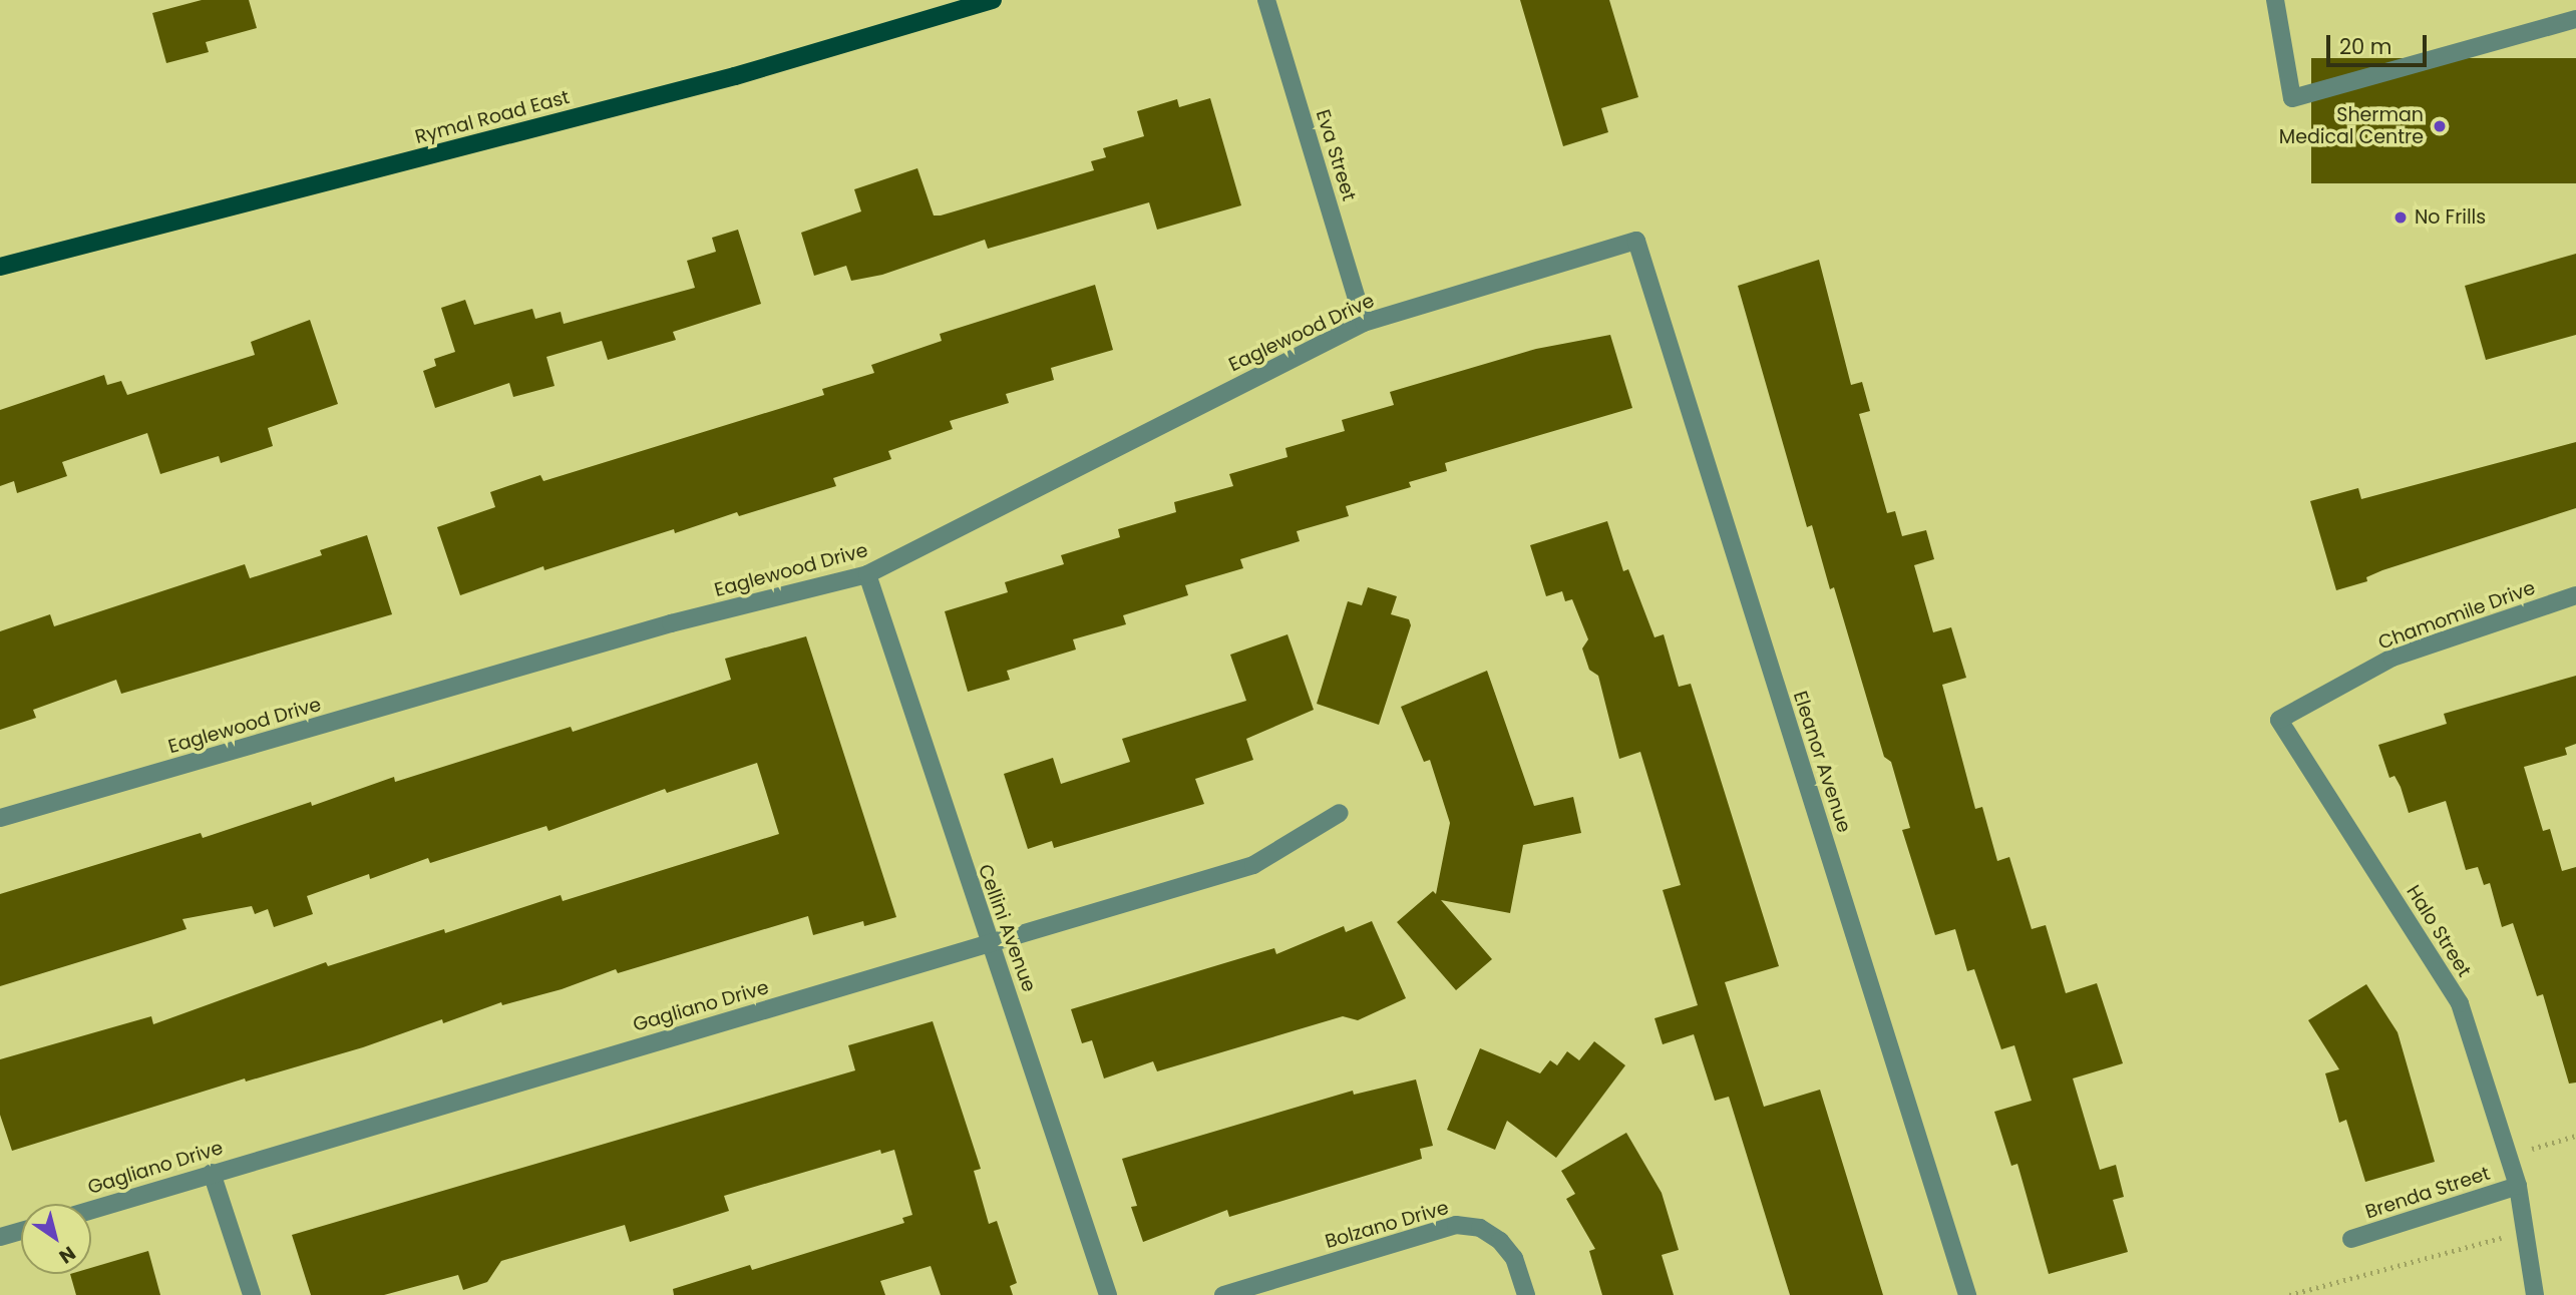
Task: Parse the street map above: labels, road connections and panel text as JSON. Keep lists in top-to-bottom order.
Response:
{
  "streets": {
    "main road": ["Rymal Road East"],
    "street": [
      "Eva Street",
      "Eaglewood Drive",
      "Chamomile Drive",
      "Eleanor Avenue",
      "Cellini Avenue",
      "Halo Street",
      "Gagliano Drive",
      "Brenda Street",
      "Bolzano Drive"
    ]
  },
  "crossings": [
    ["Eva Street", "Eaglewood Drive"],
    ["Eaglewood Drive", "Eleanor Avenue"],
    ["Eaglewood Drive", "Cellini Avenue"],
    ["Chamomile Drive", "Halo Street"],
    ["Cellini Avenue", "Gagliano Drive"],
    ["Halo Street", "Brenda Street"]
  ],
  "places": ["Sherman Medical Centre", "No Frills"],
  "scale_bar": "20 m",
  "north": "bottom right"
}
